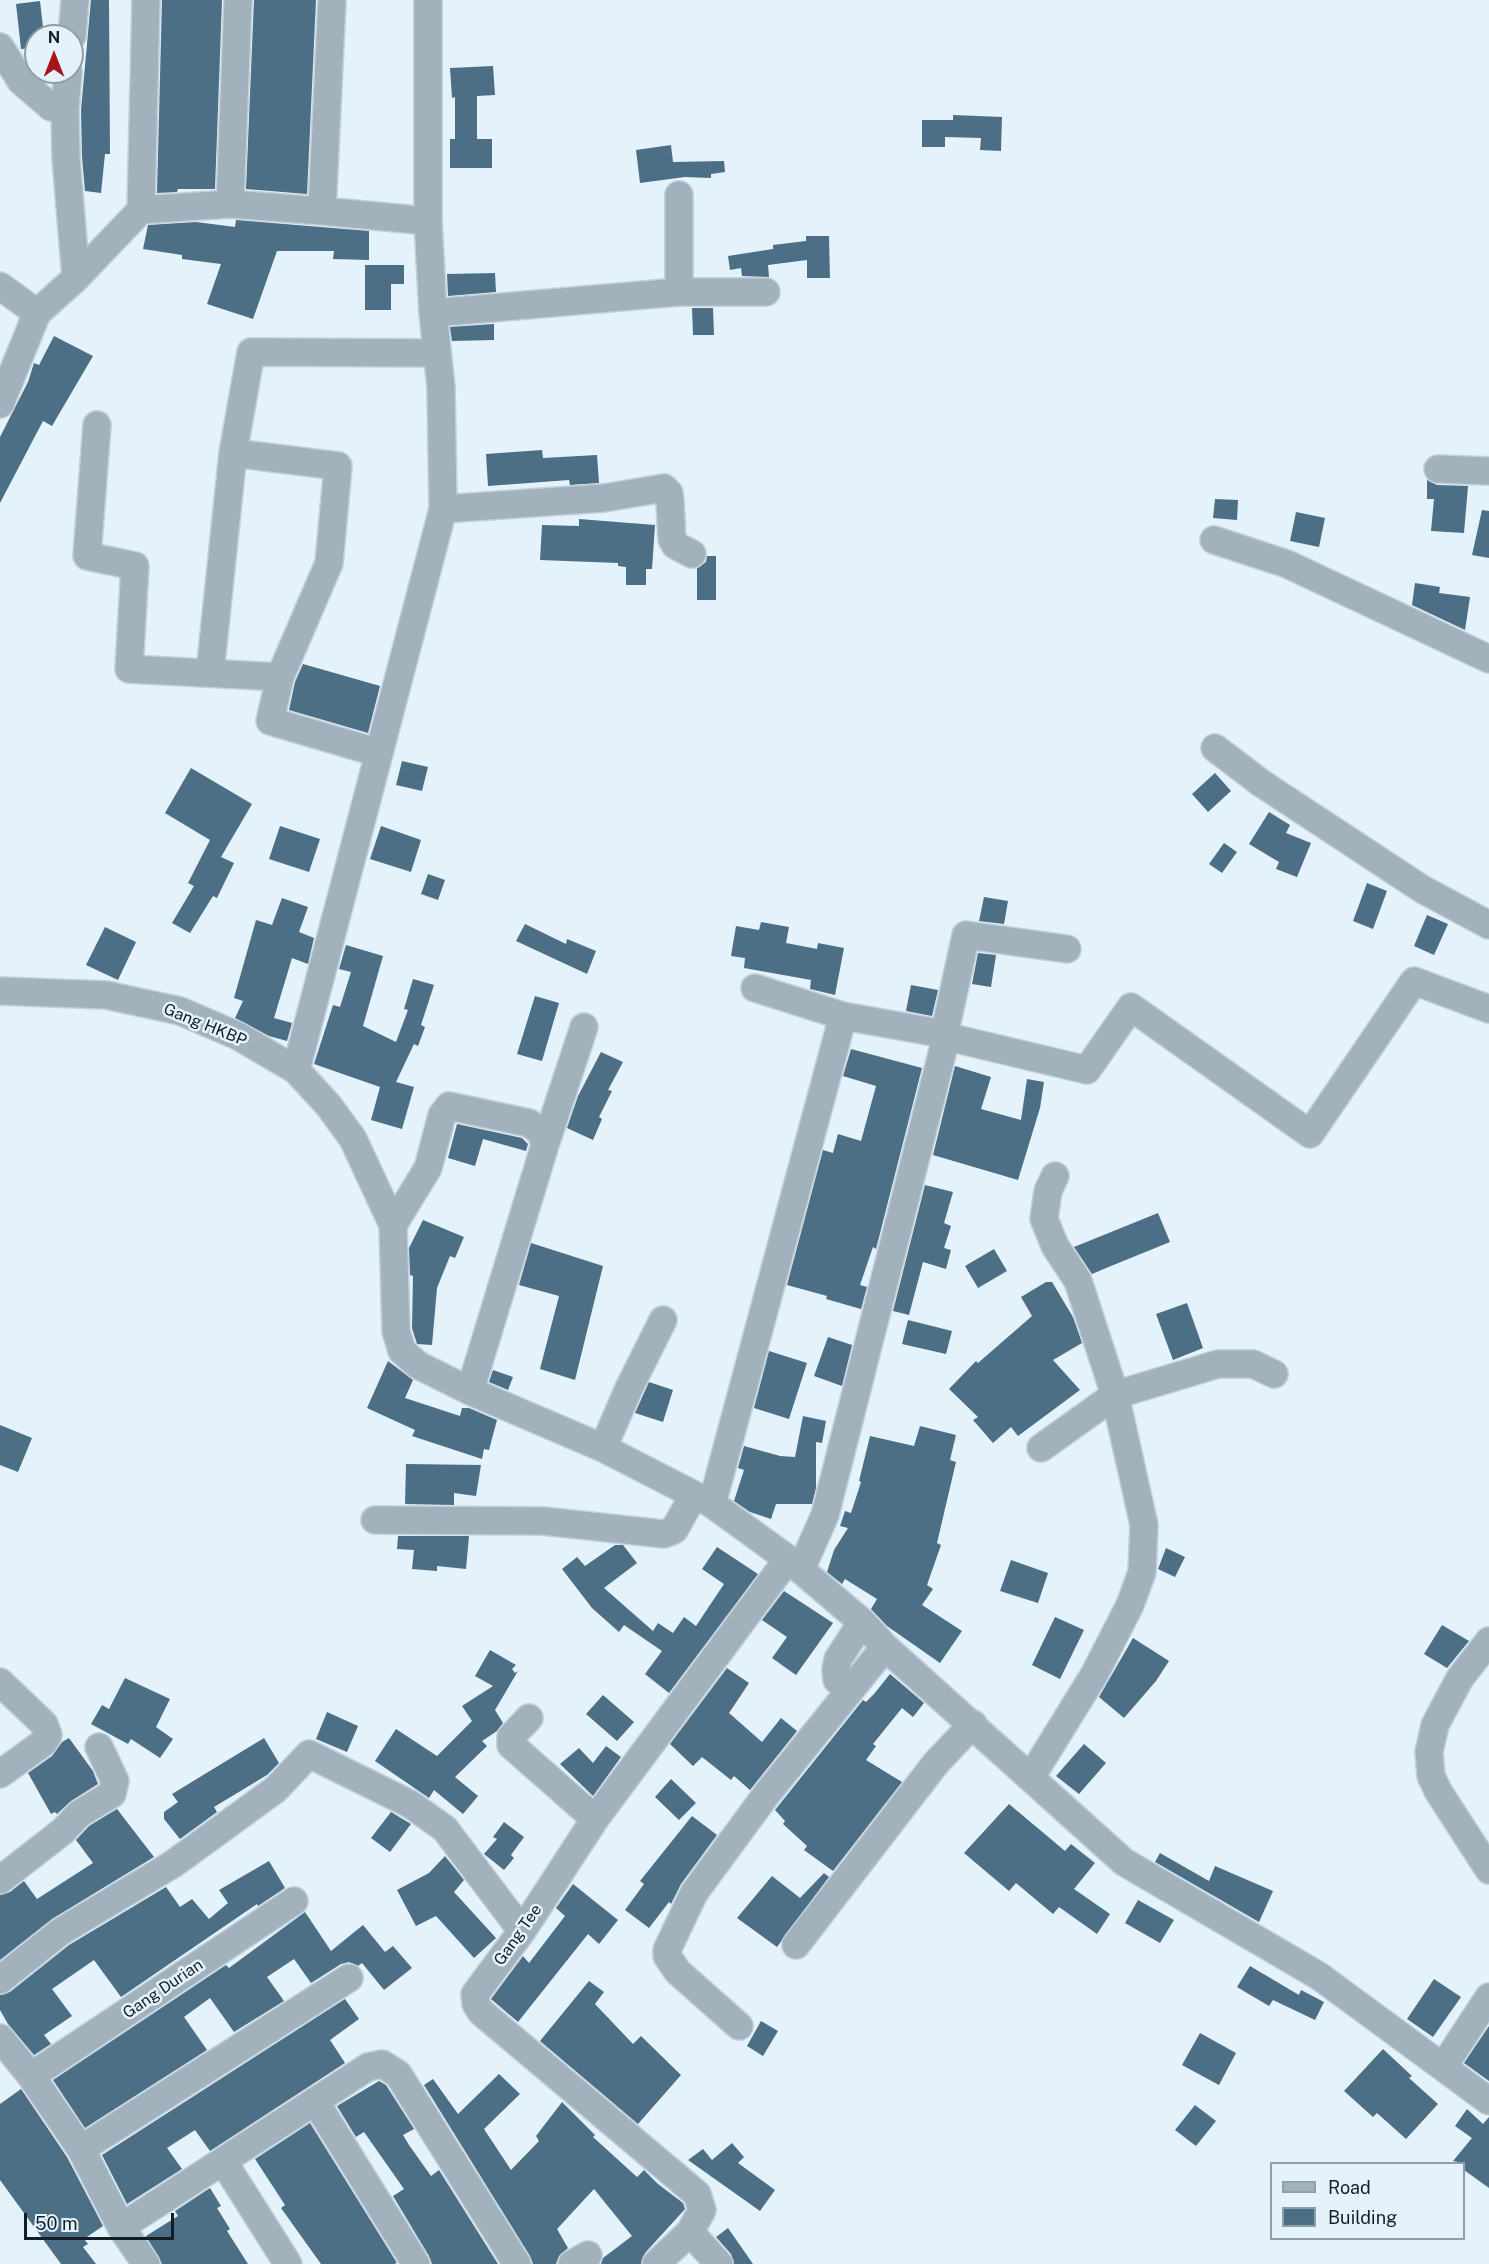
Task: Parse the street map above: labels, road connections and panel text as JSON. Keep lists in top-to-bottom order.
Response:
{
  "streets": {
    "street": ["Gang HKBP", "Gang Tee", "Gang Durian"]
  },
  "legend": ["Road", "Building"],
  "scale_bar": "50 m",
  "north": "top"
}
